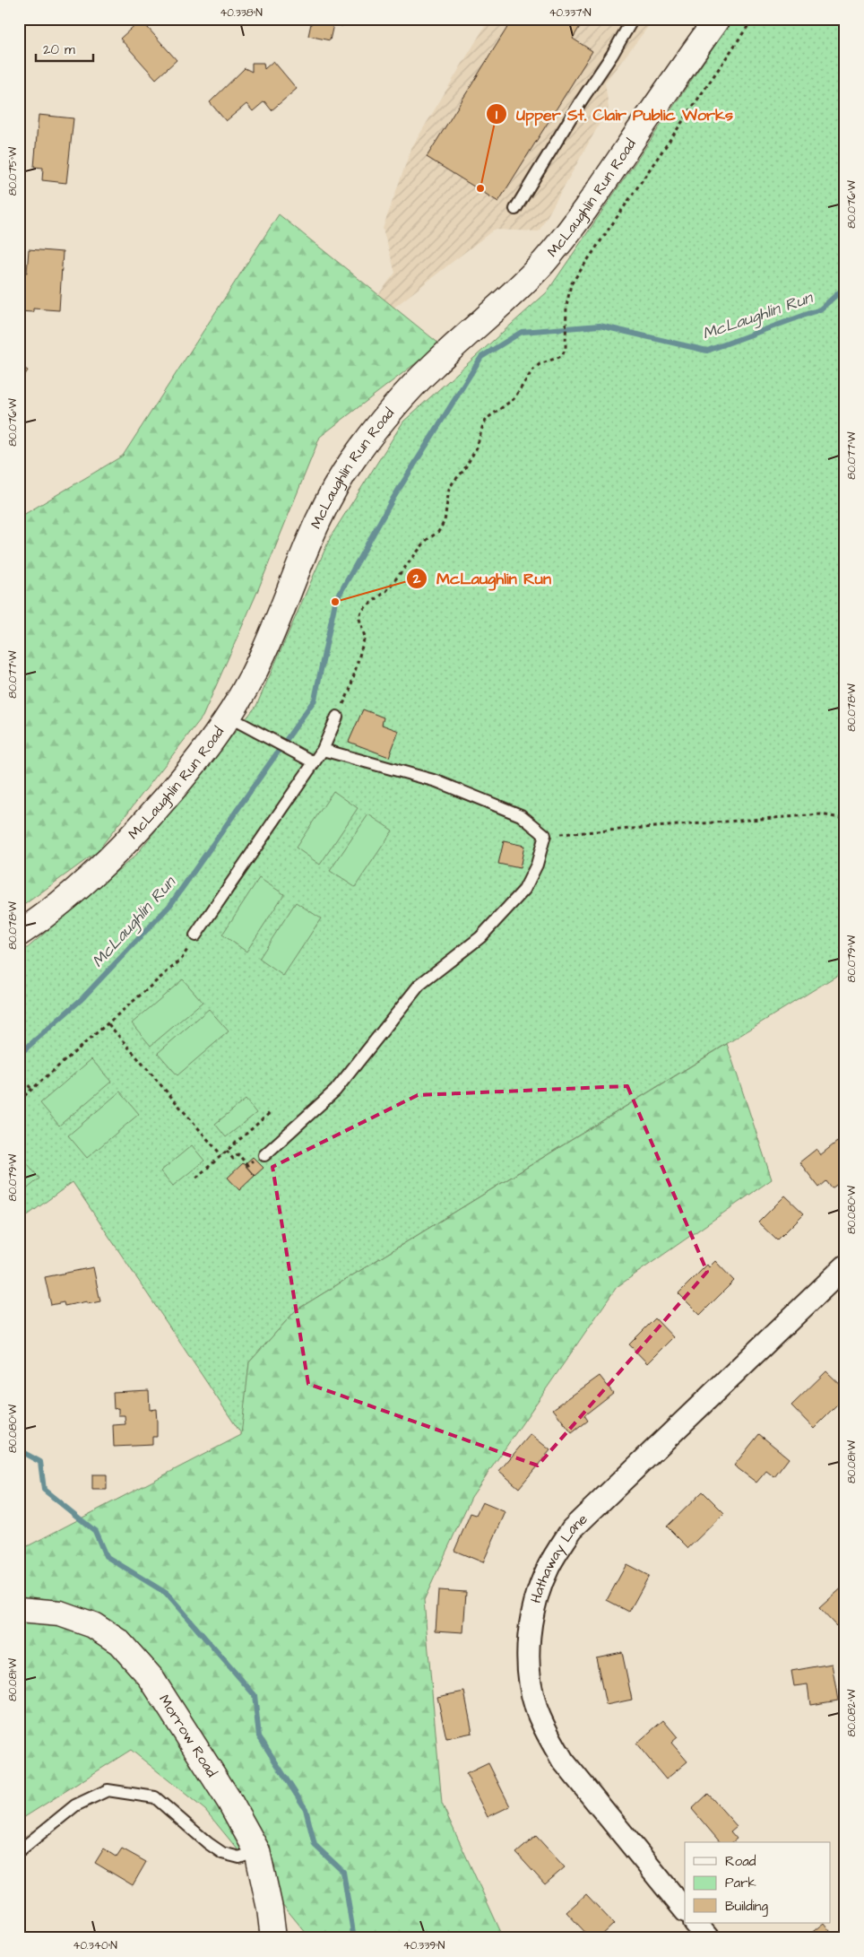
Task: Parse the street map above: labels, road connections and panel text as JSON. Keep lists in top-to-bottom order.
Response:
{
  "streets": {
    "main road": ["McLaughlin Run Road", "Morrow Road"],
    "street": ["Hathaway Lane"]
  },
  "water": ["McLaughlin Run"],
  "places": ["Upper St. Clair Public Works", "McLaughlin Run"],
  "legend": ["Road", "Park", "Building"],
  "scale_bar": "20 m",
  "coordinates": [
    "40.338°N",
    "40.337°N",
    "80.075°W",
    "80.076°W",
    "80.077°W",
    "80.078°W",
    "80.079°W",
    "80.080°W",
    "80.081°W",
    "80.082°W",
    "40.340°N",
    "40.339°N"
  ]
}
